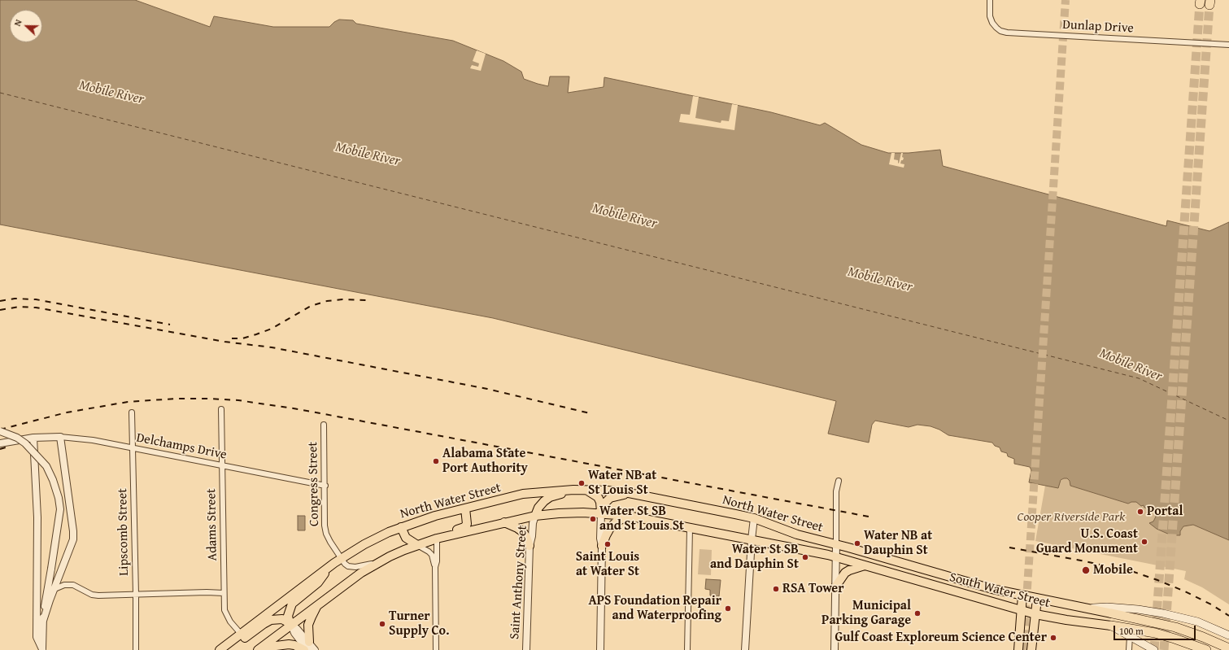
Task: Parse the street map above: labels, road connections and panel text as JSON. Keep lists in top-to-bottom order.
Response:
{
  "streets": {
    "main road": ["North Water Street", "South Water Street"],
    "street": [
      "Dunlap Drive",
      "Delchamps Drive",
      "Congress Street",
      "Adams Street",
      "Lipscomb Street",
      "Saint Anthony Street"
    ]
  },
  "crossings": [
    ["Delchamps Drive", "Congress Street"],
    ["Delchamps Drive", "Adams Street"],
    ["Delchamps Drive", "Lipscomb Street"],
    ["Congress Street", "North Water Street"],
    ["North Water Street", "Adams Street"],
    ["North Water Street", "Saint Anthony Street"],
    ["North Water Street", "South Water Street"]
  ],
  "water": ["Mobile River"],
  "parks": ["Cooper Riverside Park"],
  "places": [
    "Alabama State Port Authority",
    "Water NB at St Louis St",
    "Portal",
    "Water St SB and St Louis St",
    "U.S. Coast Guard Monument",
    "Water NB at Dauphin St",
    "Saint Louis at Water St",
    "Water St SB and Dauphin St",
    "Mobile",
    "RSA Tower",
    "APS Foundation Repair and Waterproofing",
    "Municipal Parking Garage",
    "Turner Supply Co.",
    "Gulf Coast Exploreum Science Center"
  ],
  "scale_bar": "100 m",
  "north": "left"
}
